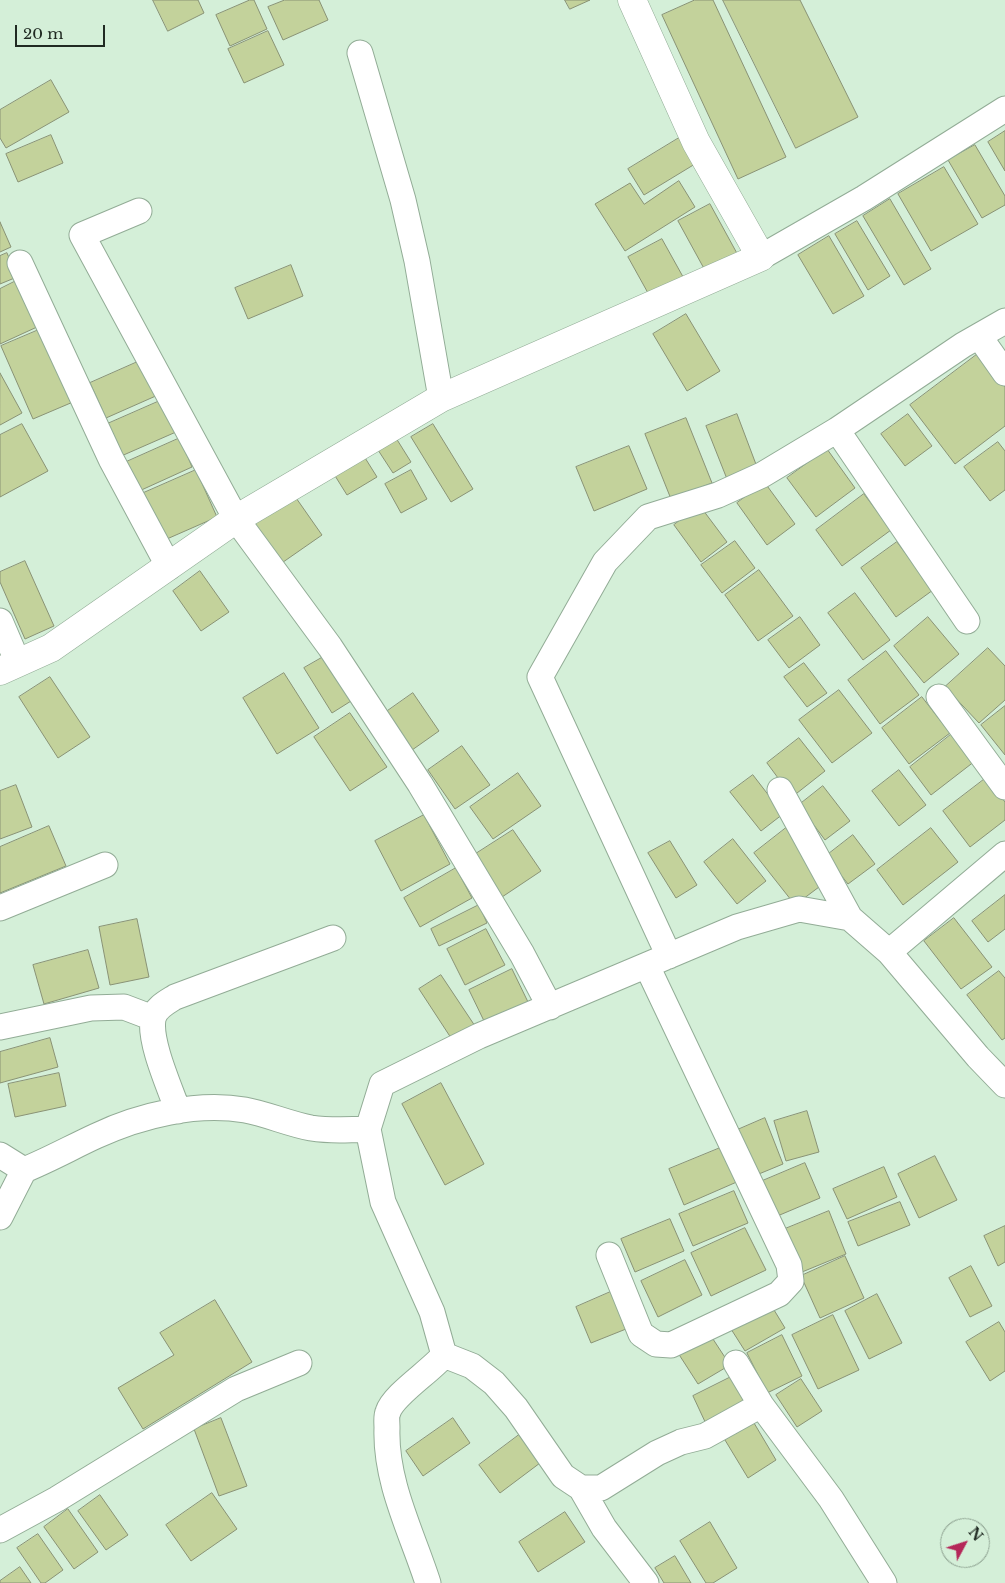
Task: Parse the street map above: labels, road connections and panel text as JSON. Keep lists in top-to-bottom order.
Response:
{
  "scale_bar": "20 m",
  "north": "top right"
}
